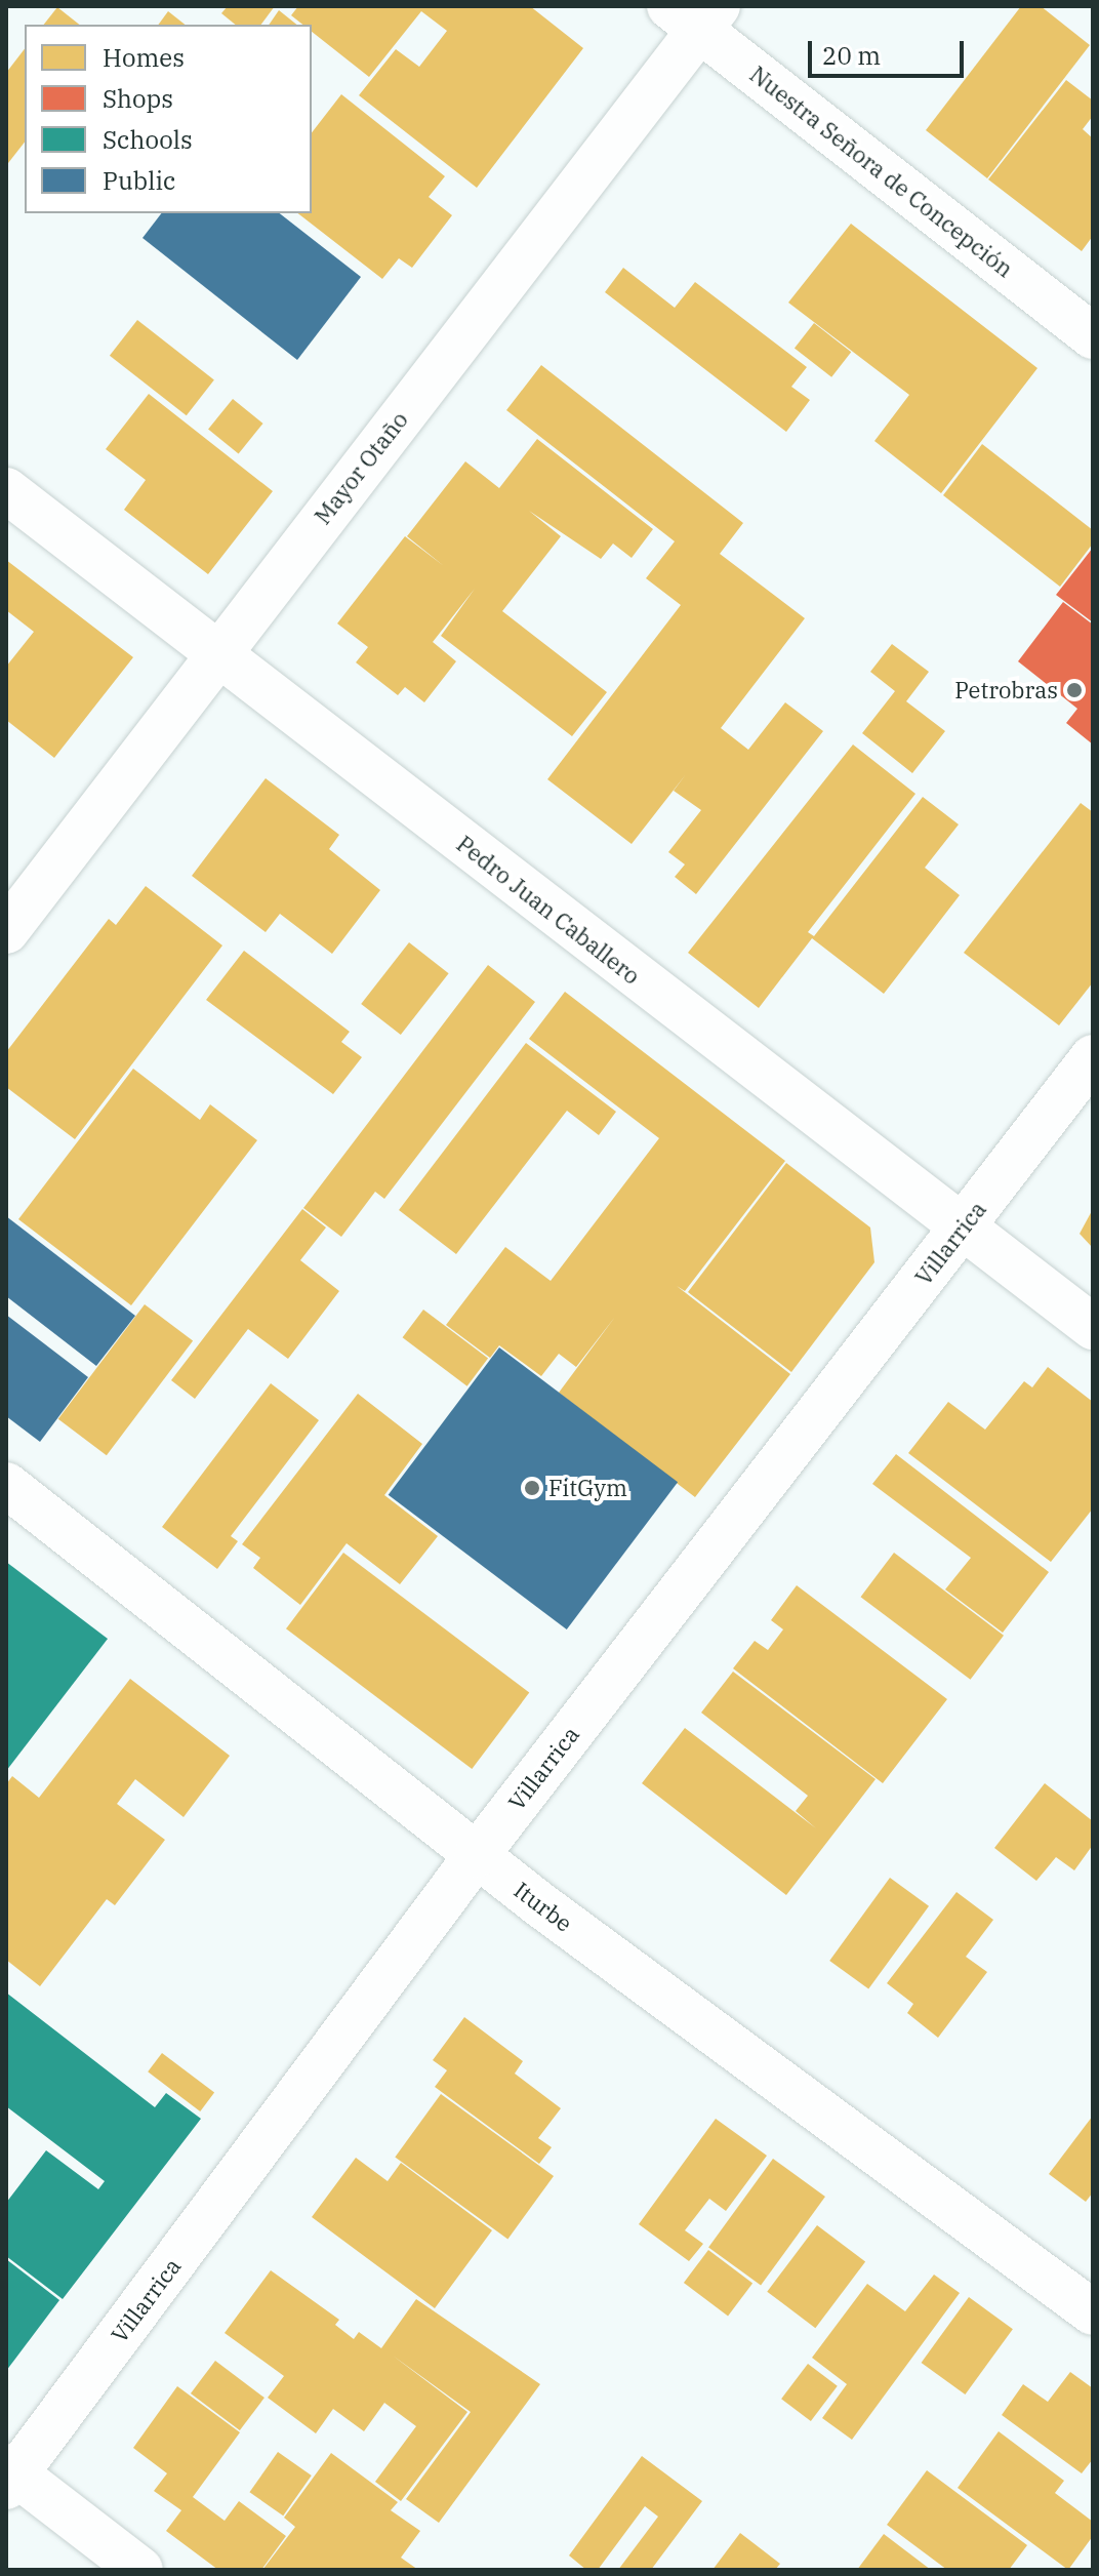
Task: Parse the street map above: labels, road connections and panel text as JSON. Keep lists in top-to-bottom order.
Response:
{
  "streets": {
    "street": [
      "Nuestra Señora de Concepción",
      "Mayor Otaño",
      "Pedro Juan Caballero",
      "Villarrica",
      "Iturbe"
    ]
  },
  "crossings": [
    ["Nuestra Señora de Concepción", "Mayor Otaño"],
    ["Mayor Otaño", "Pedro Juan Caballero"],
    ["Pedro Juan Caballero", "Villarrica"],
    ["Villarrica", "Iturbe"]
  ],
  "places": ["Petrobras", "FitGym"],
  "legend": [
    "Homes",
    "Shops",
    "Schools",
    "Public"
  ],
  "scale_bar": "20 m"
}
